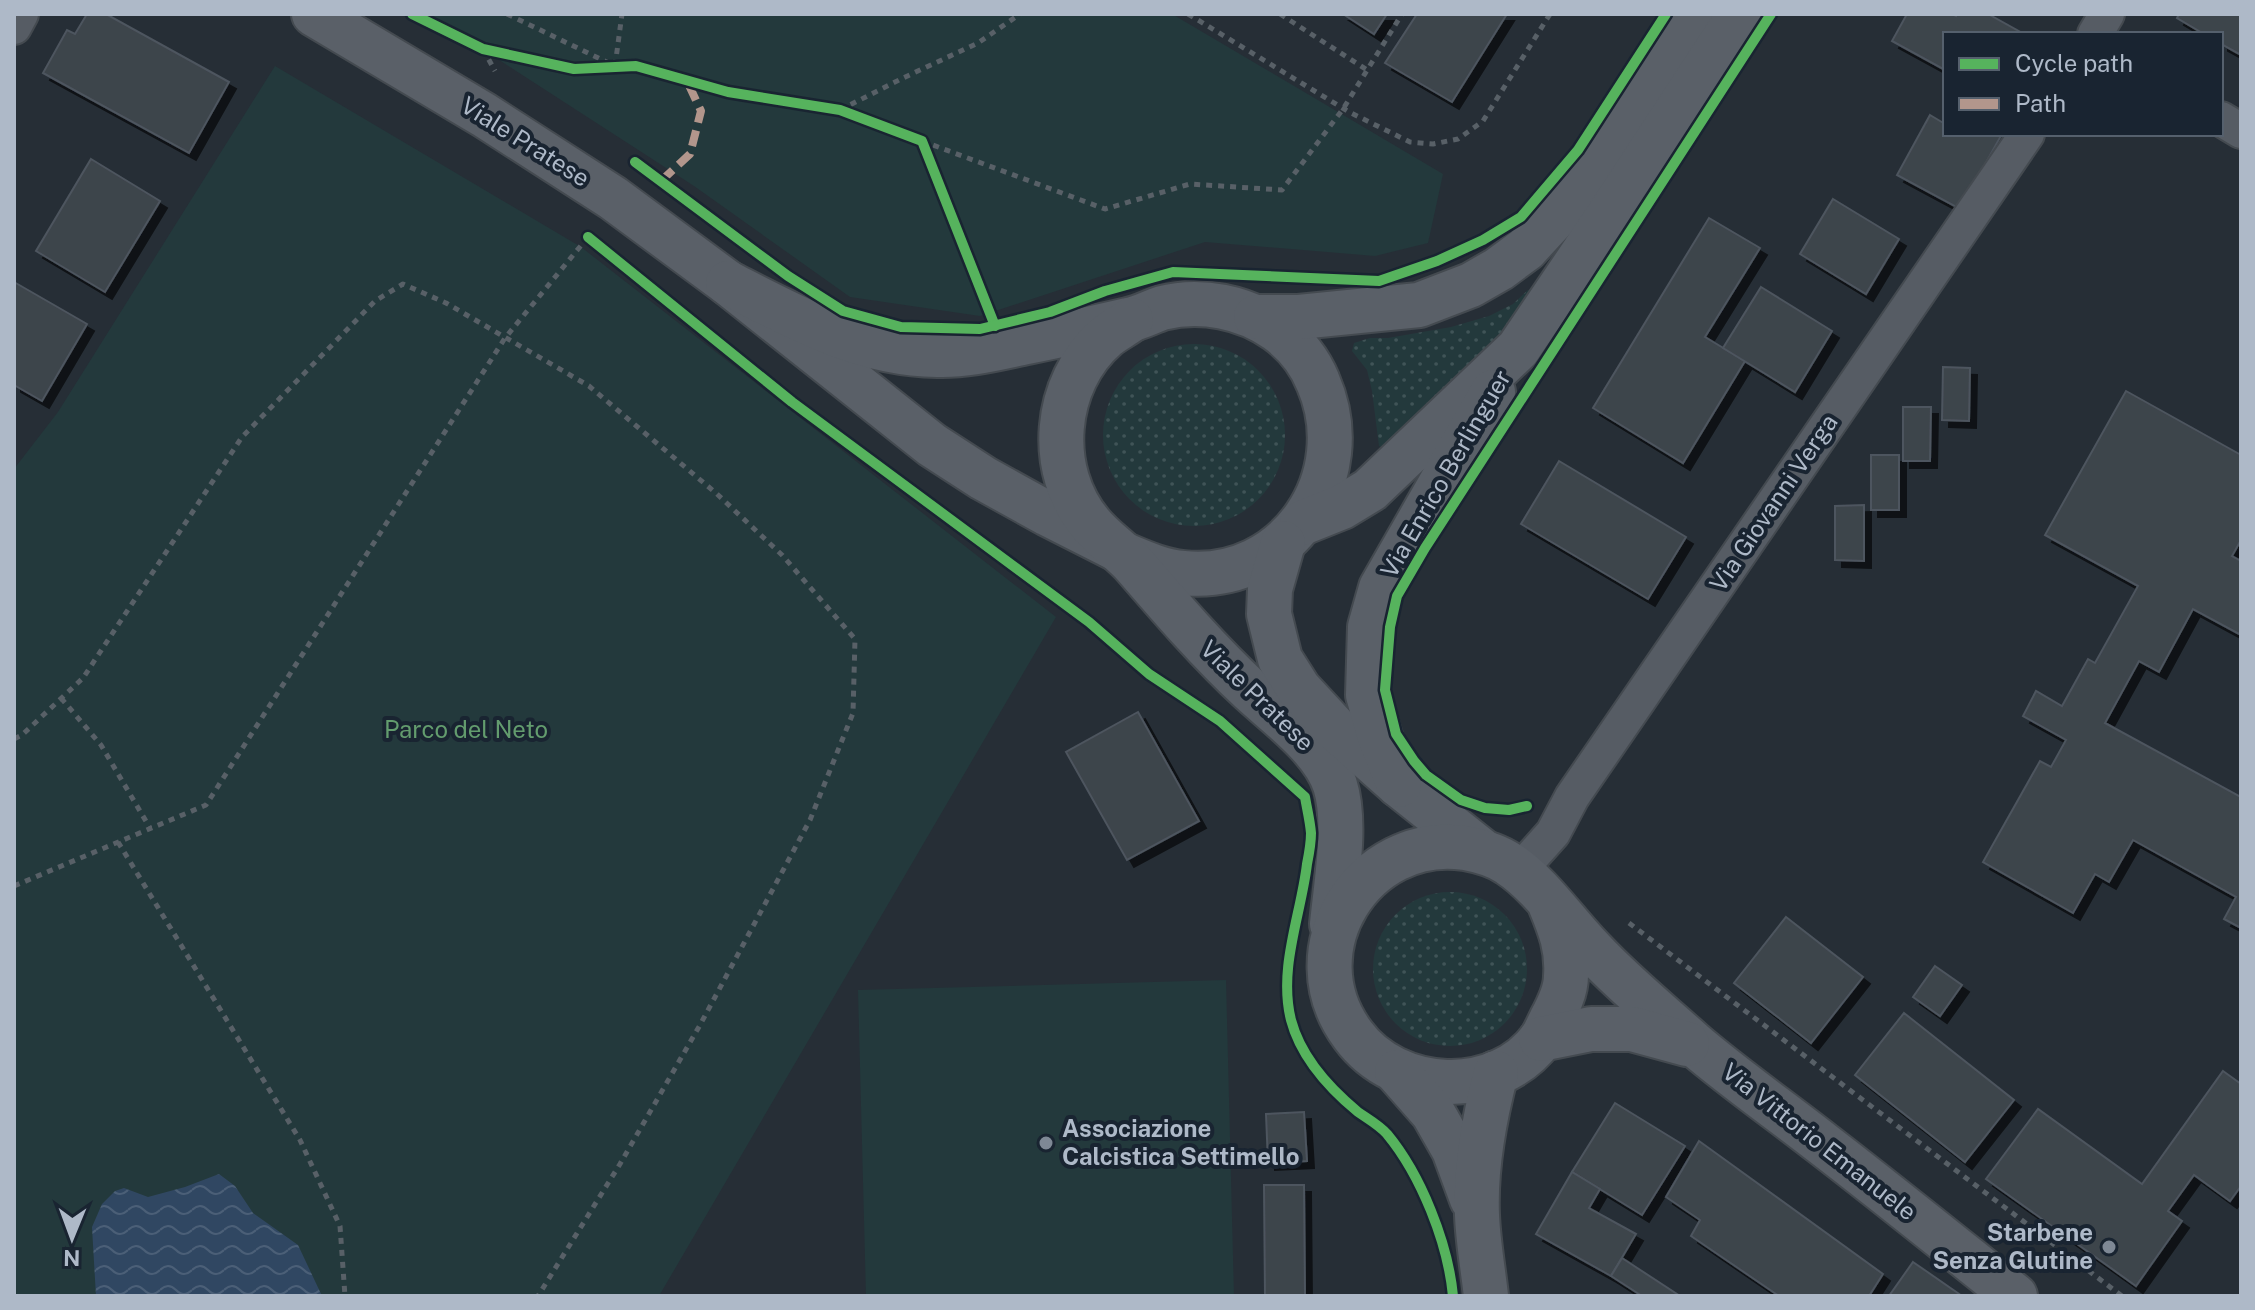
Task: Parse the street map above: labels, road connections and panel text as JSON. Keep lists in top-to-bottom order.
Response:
{
  "streets": {
    "main road": ["Viale Pratese", "Via Enrico Berlinguer", "Via Vittorio Emanuele"],
    "street": ["Via Giovanni Verga"]
  },
  "crossings": [
    ["Viale Pratese", "Via Enrico Berlinguer"],
    ["Viale Pratese", "Via Giovanni Verga"],
    ["Viale Pratese", "Via Vittorio Emanuele"],
    ["Via Giovanni Verga", "Via Vittorio Emanuele"]
  ],
  "parks": ["Parco del Neto"],
  "places": ["Associazione Calcistica Settimello", "Starbene Senza Glutine"],
  "legend": ["Cycle path", "Path"],
  "north": "bottom"
}
